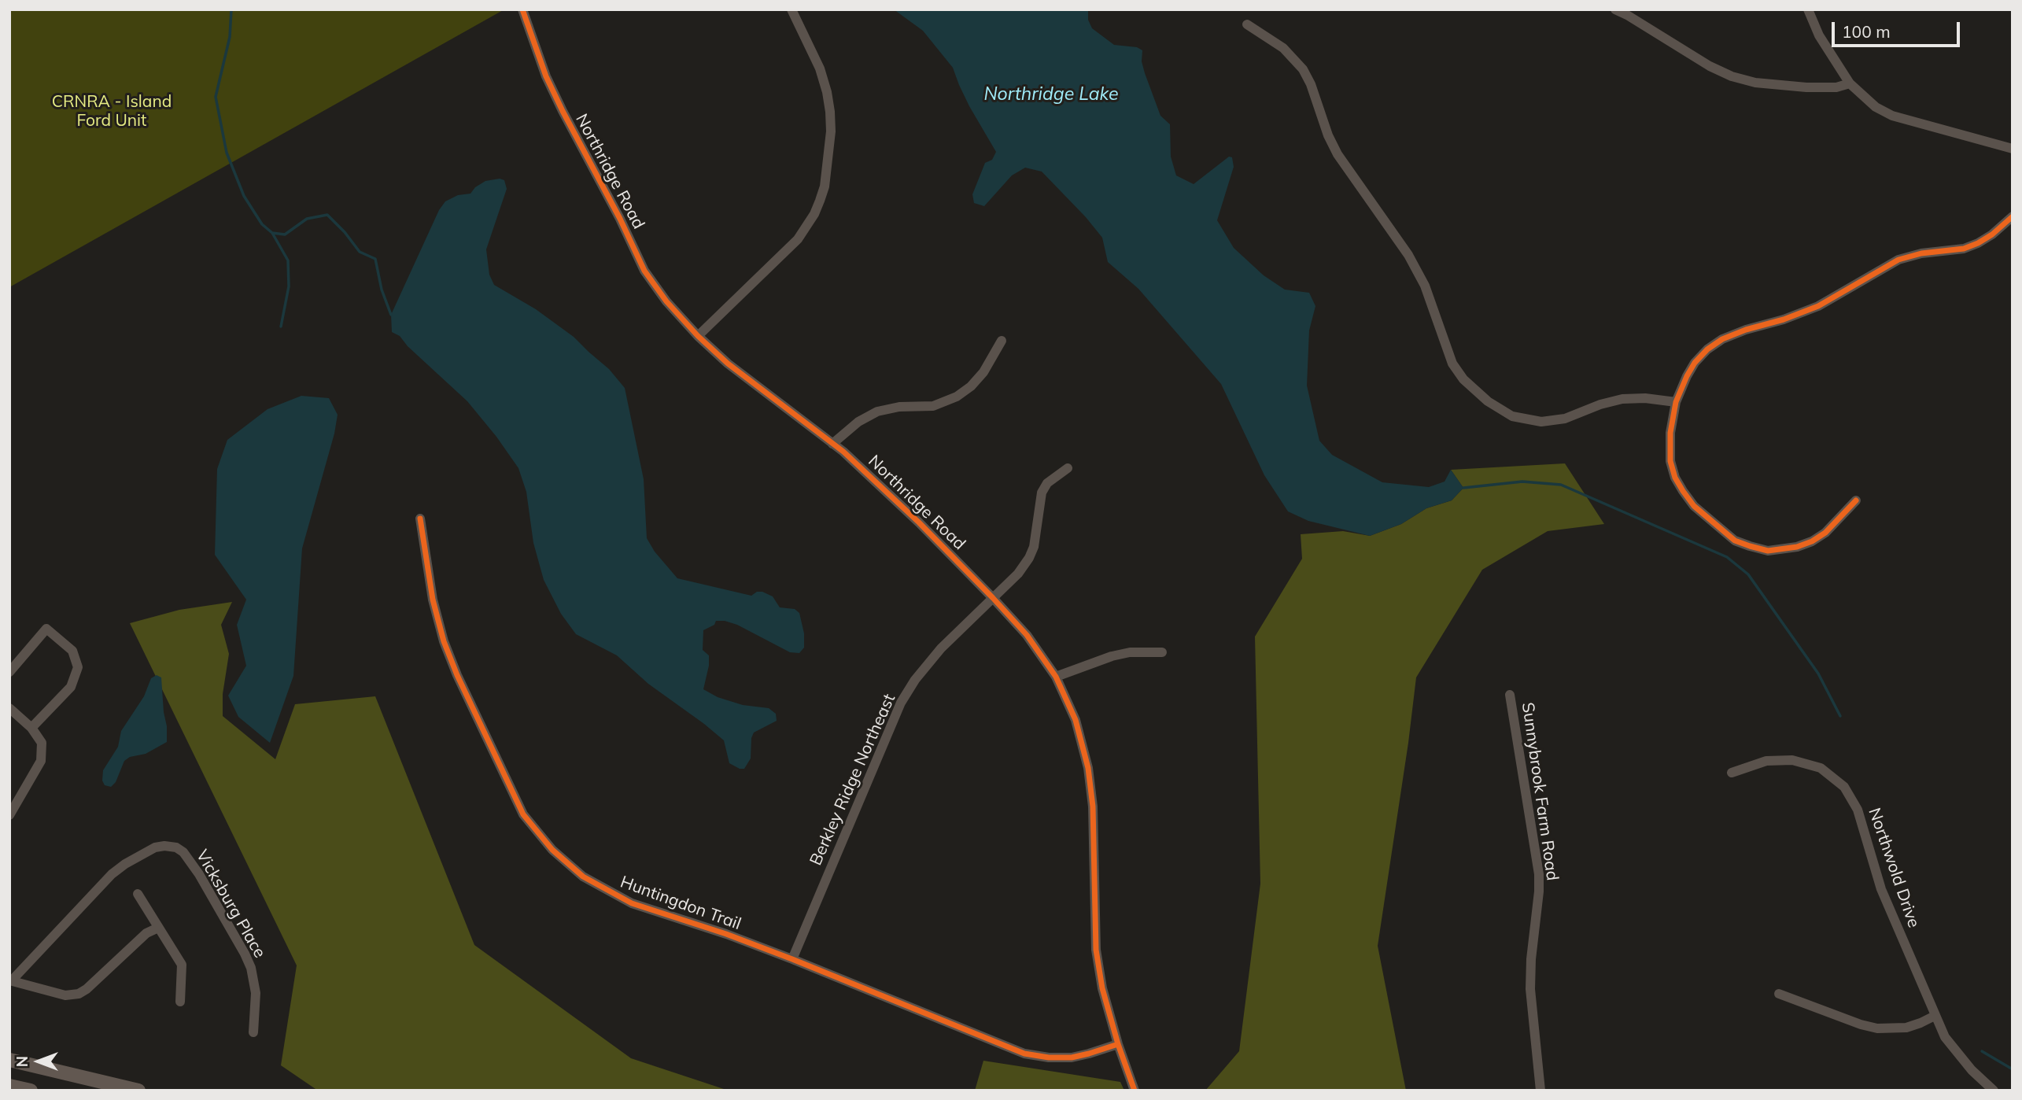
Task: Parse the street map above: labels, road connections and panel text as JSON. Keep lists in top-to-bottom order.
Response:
{
  "streets": {
    "street": [
      "Northridge Road",
      "Berkley Ridge Northeast",
      "Sunnybrook Farm Road",
      "Northwold Drive",
      "Huntingdon Trail",
      "Vicksburg Place"
    ]
  },
  "crossings": [
    ["Northridge Road", "Berkley Ridge Northeast"],
    ["Northridge Road", "Huntingdon Trail"],
    ["Berkley Ridge Northeast", "Huntingdon Trail"]
  ],
  "water": ["Northridge Lake"],
  "parks": ["CRNRA - Island Ford Unit"],
  "scale_bar": "100 m",
  "north": "left"
}
